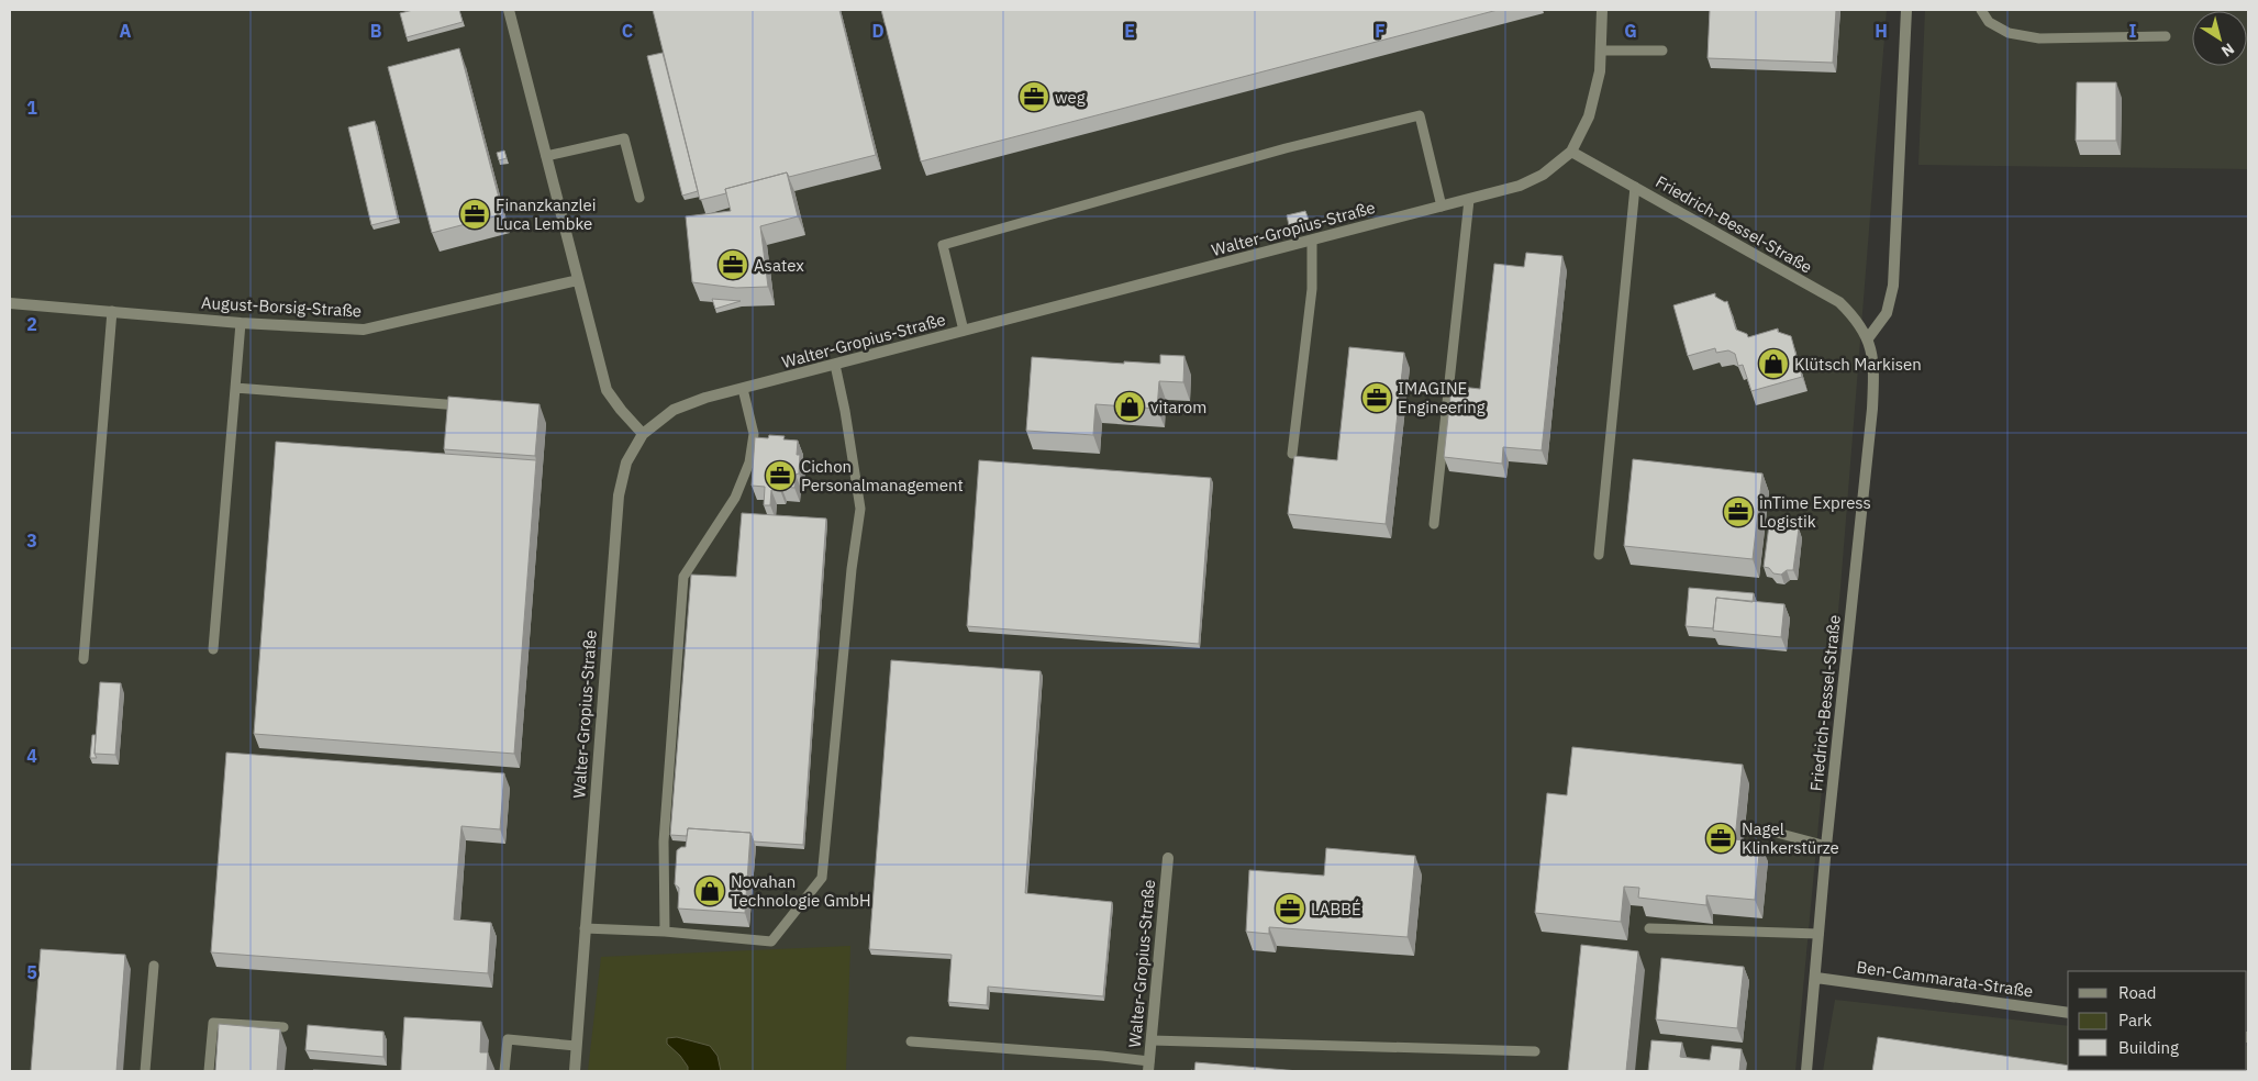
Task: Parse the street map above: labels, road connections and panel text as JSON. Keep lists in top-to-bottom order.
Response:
{
  "streets": {
    "street": [
      "Friedrich-Bessel-Straße",
      "Walter-Gropius-Straße",
      "August-Borsig-Straße",
      "Ben-Cammarata-Straße"
    ]
  },
  "crossings": [
    ["Friedrich-Bessel-Straße", "Walter-Gropius-Straße"],
    ["Friedrich-Bessel-Straße", "Ben-Cammarata-Straße"]
  ],
  "places": {
    "office": [
      "weg",
      "Finanzkanzlei Luca Lembke",
      "Asatex",
      "IMAGINE Engineering",
      "Cichon Personalmanagement",
      "inTime Express Logistik",
      "Nagel Klinkerstürze",
      "LABBÉ"
    ],
    "shop": ["Klütsch Markisen", "vitarom", "Novahan Technologie GmbH"]
  },
  "legend": ["Road", "Park", "Building"],
  "north": "bottom right",
  "grid": {
    "columns": [
      "A",
      "B",
      "C",
      "D",
      "E",
      "F",
      "G",
      "H",
      "I"
    ],
    "rows": [
      "1",
      "2",
      "3",
      "4",
      "5"
    ]
  }
}
